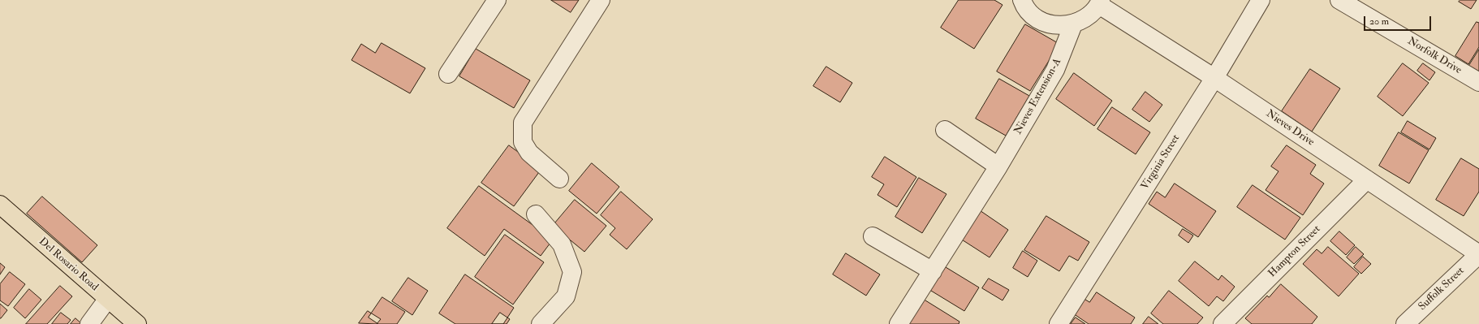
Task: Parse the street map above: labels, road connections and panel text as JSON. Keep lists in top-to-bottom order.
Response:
{
  "streets": {
    "main road": ["Del Rosario Road"],
    "street": [
      "Norfolk Drive",
      "Nieves Extension-A",
      "Nieves Drive",
      "Virginia Street",
      "Hampton Street",
      "Suffolk Street"
    ]
  },
  "crossings": [
    ["Nieves Extension-A", "Nieves Drive"],
    ["Nieves Drive", "Virginia Street"],
    ["Nieves Drive", "Hampton Street"],
    ["Nieves Drive", "Suffolk Street"]
  ],
  "scale_bar": "20 m"
}
